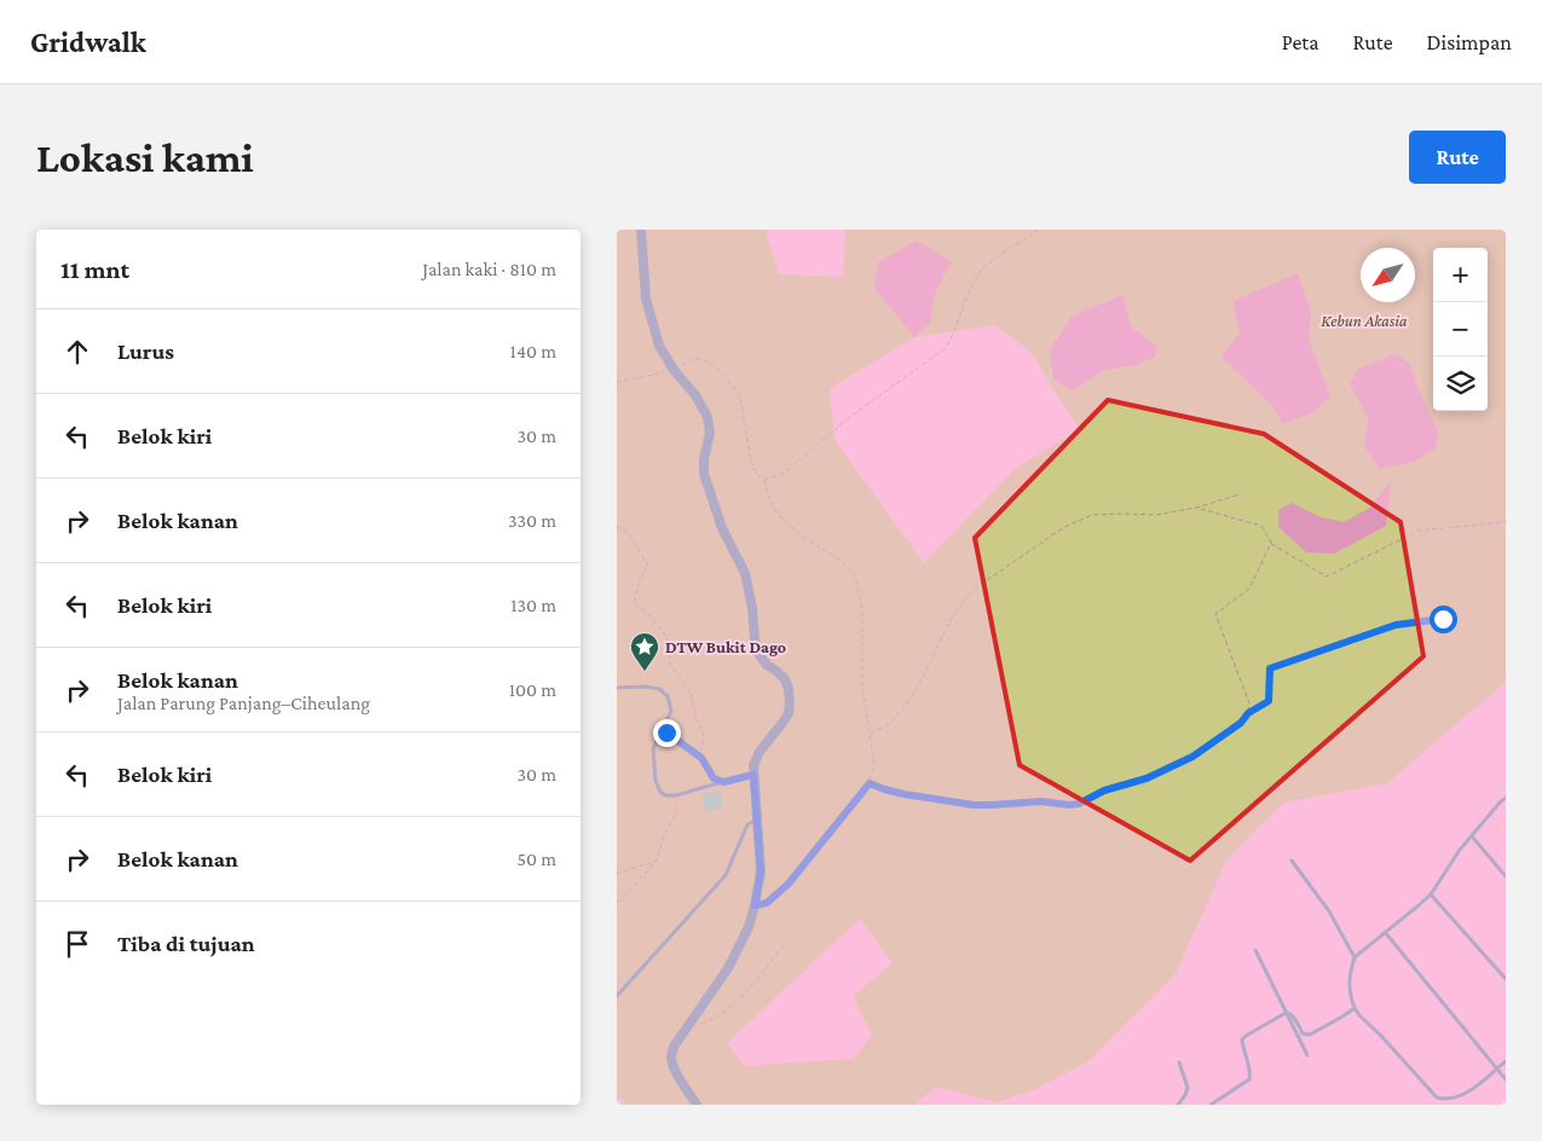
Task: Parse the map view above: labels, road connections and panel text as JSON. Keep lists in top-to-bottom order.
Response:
{
  "parks": ["Kebun Akasia"],
  "places": {
    "place": ["DTW Bukit Dago"]
  },
  "north": "bottom left",
  "page": {
    "header": "Gridwalk",
    "nav": ["Peta", "Rute", "Disimpan"],
    "buttons": "Rute",
    "title": "Lokasi kami",
    "heading": ["11 mnt", "Jalan kaki · 810 m"],
    "map_buttons": ["+", "−"],
    "list": [
      ["Lurus", "140 m"],
      ["Belok kiri", "30 m"],
      ["Belok kanan", "330 m"],
      ["Belok kiri", "130 m"],
      ["Belok kanan", "Jalan Parung Panjang–Ciheulang", "100 m"],
      ["Belok kiri", "30 m"],
      ["Belok kanan", "50 m"],
      "Tiba di tujuan"
    ]
  }
}
